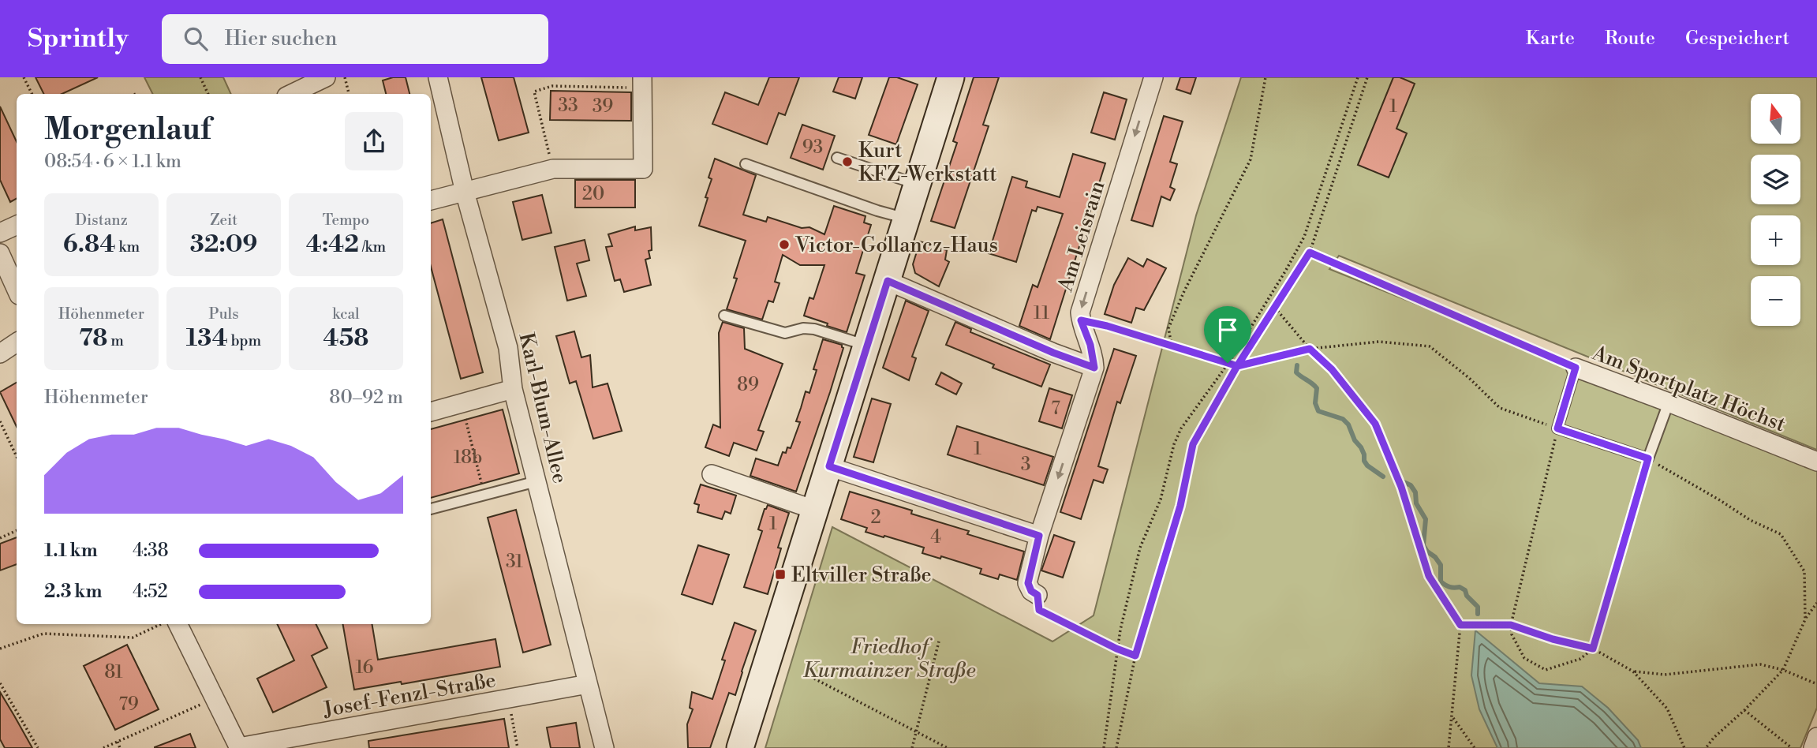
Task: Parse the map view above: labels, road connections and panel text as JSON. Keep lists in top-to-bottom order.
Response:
{
  "streets": {
    "street": [
      "Am Leisrain",
      "Am Sportplatz Höchst",
      "Karl-Blum-Allee",
      "Josef-Fenzl-Straße"
    ]
  },
  "crossings": [
    ["Karl-Blum-Allee", "Josef-Fenzl-Straße"]
  ],
  "one_way": ["Am Leisrain"],
  "parks": ["Friedhof Kurmainzer Straße"],
  "places": {
    "other": ["Kurt KFZ-Werkstatt", "Victor-Gollancz-Haus"],
    "transit": ["Eltviller Straße"]
  },
  "house_numbers": [
    "33",
    "39",
    "1",
    "93",
    "20",
    "11",
    "89",
    "7",
    "1",
    "18b",
    "3",
    "2",
    "1",
    "4",
    "31",
    "16",
    "81",
    "79"
  ],
  "north": "top",
  "page": {
    "header": "Sprintly",
    "search": "Hier suchen",
    "nav": ["Karte", "Route", "Gespeichert"],
    "map_buttons": ["+", "−"],
    "heading": ["Morgenlauf", "08:54 · 6 × 1.1 km"],
    "stats": [
      ["Distanz", "6.84 km"],
      ["Zeit", "32:09"],
      ["Tempo", "4:42 /km"],
      ["Höhenmeter", "78 m"],
      ["Puls", "134 bpm"],
      ["kcal", "458"]
    ],
    "chart": ["Höhenmeter", "80–92 m"],
    "list": [
      {
        "name": "1.1 km",
        "note": "4:38"
      },
      {
        "name": "2.3 km",
        "note": "4:52"
      }
    ]
  }
}
